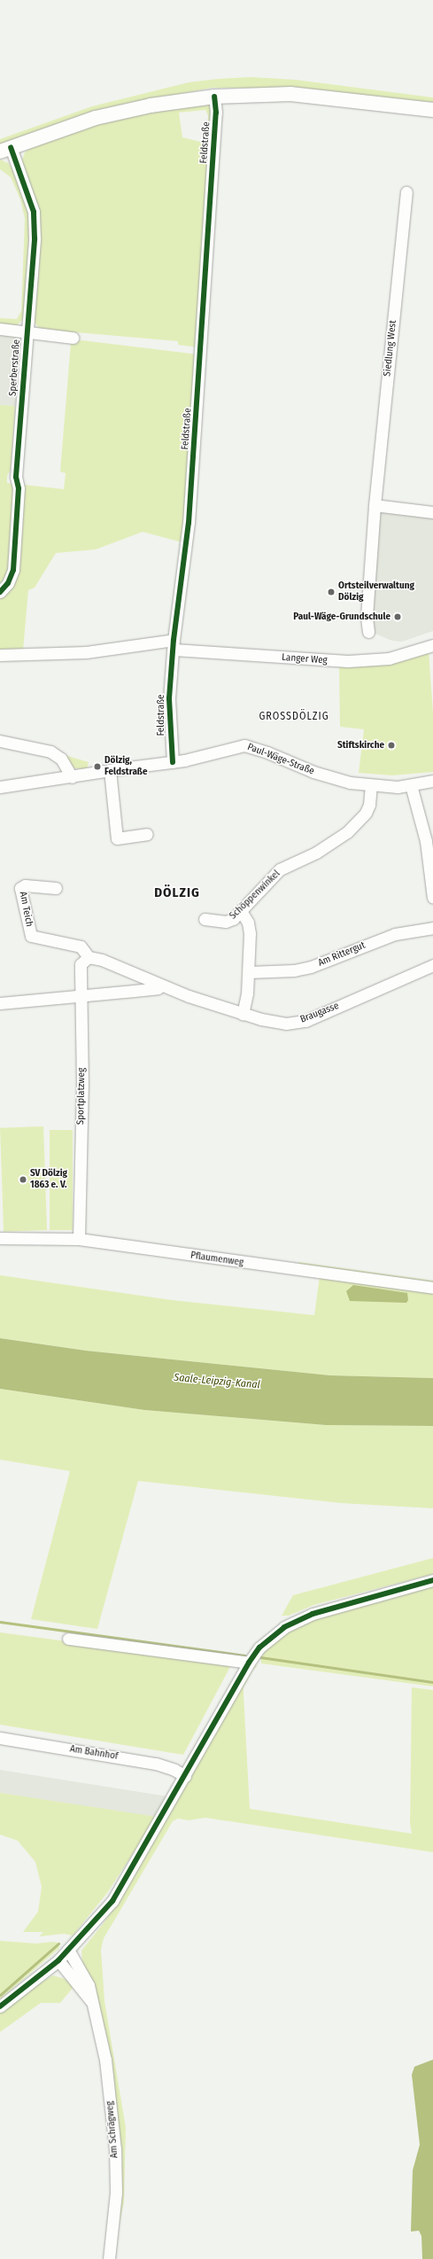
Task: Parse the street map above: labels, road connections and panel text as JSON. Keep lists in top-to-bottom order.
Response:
{
  "streets": {
    "street": [
      "Feldstraße",
      "Siedlung West",
      "Sperberstraße",
      "Langer Weg",
      "Paul-Wäge-Straße",
      "Schöppenwinkel",
      "Am Teich",
      "Am Rittergut",
      "Braugasse",
      "Sportplatzweg",
      "Pflaumenweg",
      "Am Bahnhof",
      "Am Schrägweg"
    ]
  },
  "crossings": [
    ["Feldstraße", "Langer Weg"],
    ["Feldstraße", "Paul-Wäge-Straße"],
    ["Paul-Wäge-Straße", "Schöppenwinkel"],
    ["Am Teich", "Braugasse"],
    ["Am Teich", "Sportplatzweg"],
    ["Braugasse", "Sportplatzweg"],
    ["Sportplatzweg", "Pflaumenweg"]
  ],
  "districts": ["GROSSDÖLZIG", "DÖLZIG"],
  "water": ["Saale-Leipzig-Kanal"],
  "places": [
    "Ortsteilverwaltung Dölzig",
    "Paul-Wäge-Grundschule",
    "Stiftskirche",
    "Dölzig, Feldstraße",
    "SV Dölzig 1863 e. V."
  ]
}
